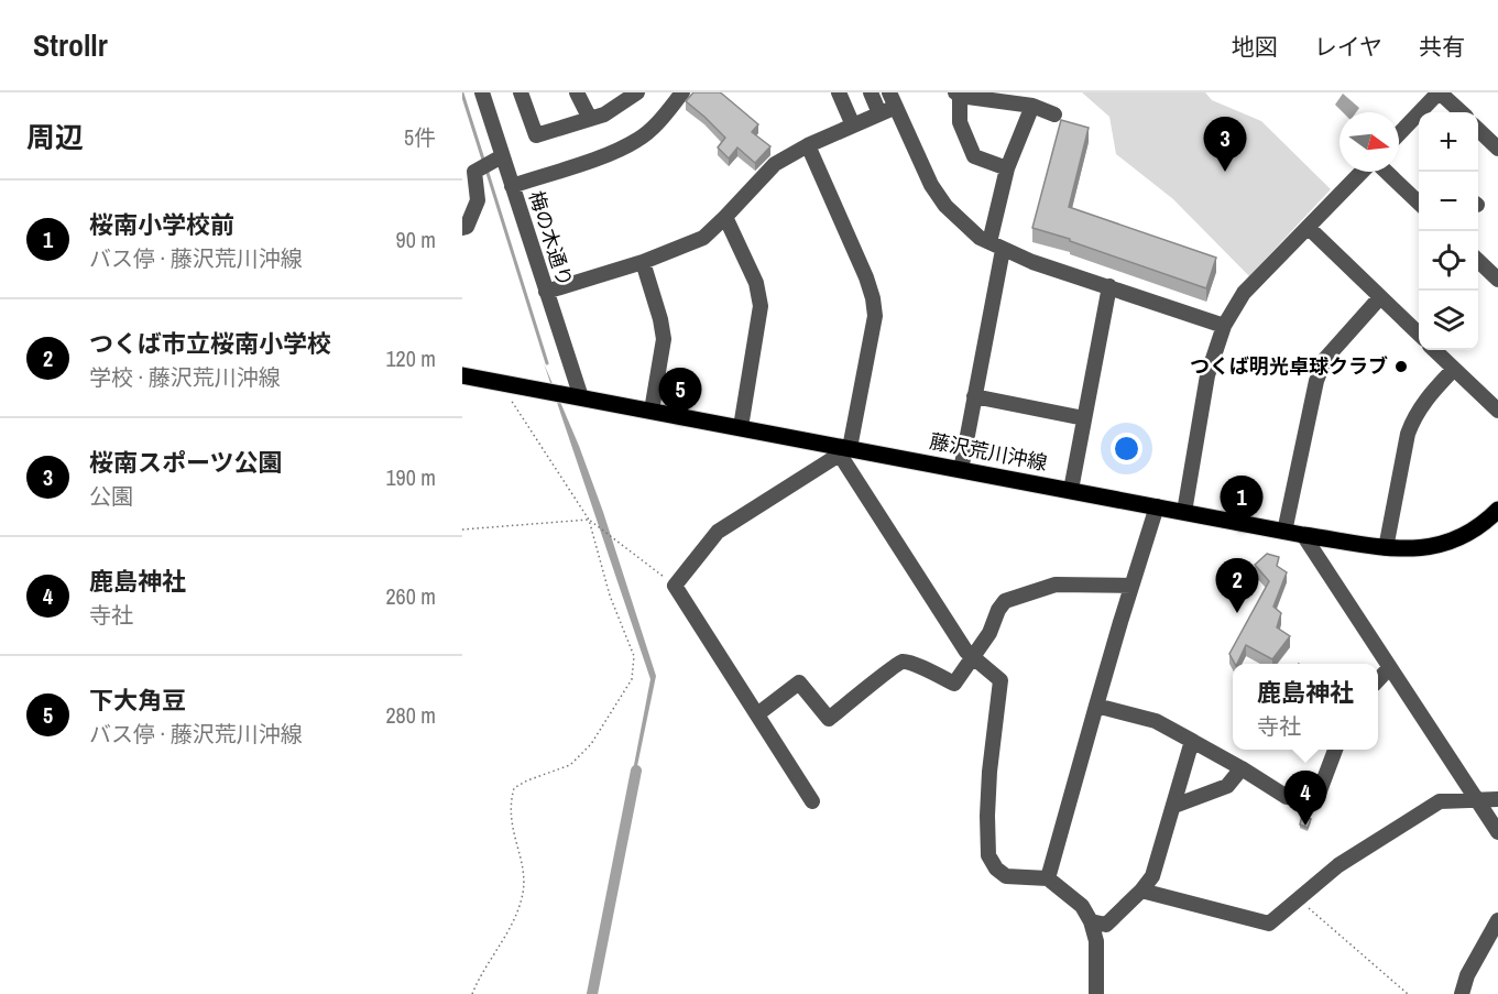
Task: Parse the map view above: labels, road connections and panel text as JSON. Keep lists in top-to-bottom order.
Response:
{
  "streets": {
    "main road": ["藤沢荒川沖線"],
    "street": ["梅の木通り"]
  },
  "crossings": [
    ["梅の木通り", "藤沢荒川沖線"]
  ],
  "places": ["つくば明光卓球クラブ"],
  "north": "right",
  "page": {
    "header": "Strollr",
    "nav": ["地図", "レイヤ", "共有"],
    "heading": ["周辺", "5件"],
    "map_buttons": ["+", "−"],
    "pins": [
      "3",
      "5",
      "1",
      "2",
      "4"
    ],
    "list": [
      {
        "mark": "1",
        "name": "桜南小学校前",
        "note": "バス停 · 藤沢荒川沖線",
        "value": "90 m"
      },
      {
        "mark": "2",
        "name": "つくば市立桜南小学校",
        "note": "学校 · 藤沢荒川沖線",
        "value": "120 m"
      },
      {
        "mark": "3",
        "name": "桜南スポーツ公園",
        "note": "公園",
        "value": "190 m"
      },
      {
        "mark": "4",
        "name": "鹿島神社",
        "note": "寺社",
        "value": "260 m"
      },
      {
        "mark": "5",
        "name": "下大角豆",
        "note": "バス停 · 藤沢荒川沖線",
        "value": "280 m"
      }
    ],
    "popup": ["鹿島神社", "寺社"]
  }
}
